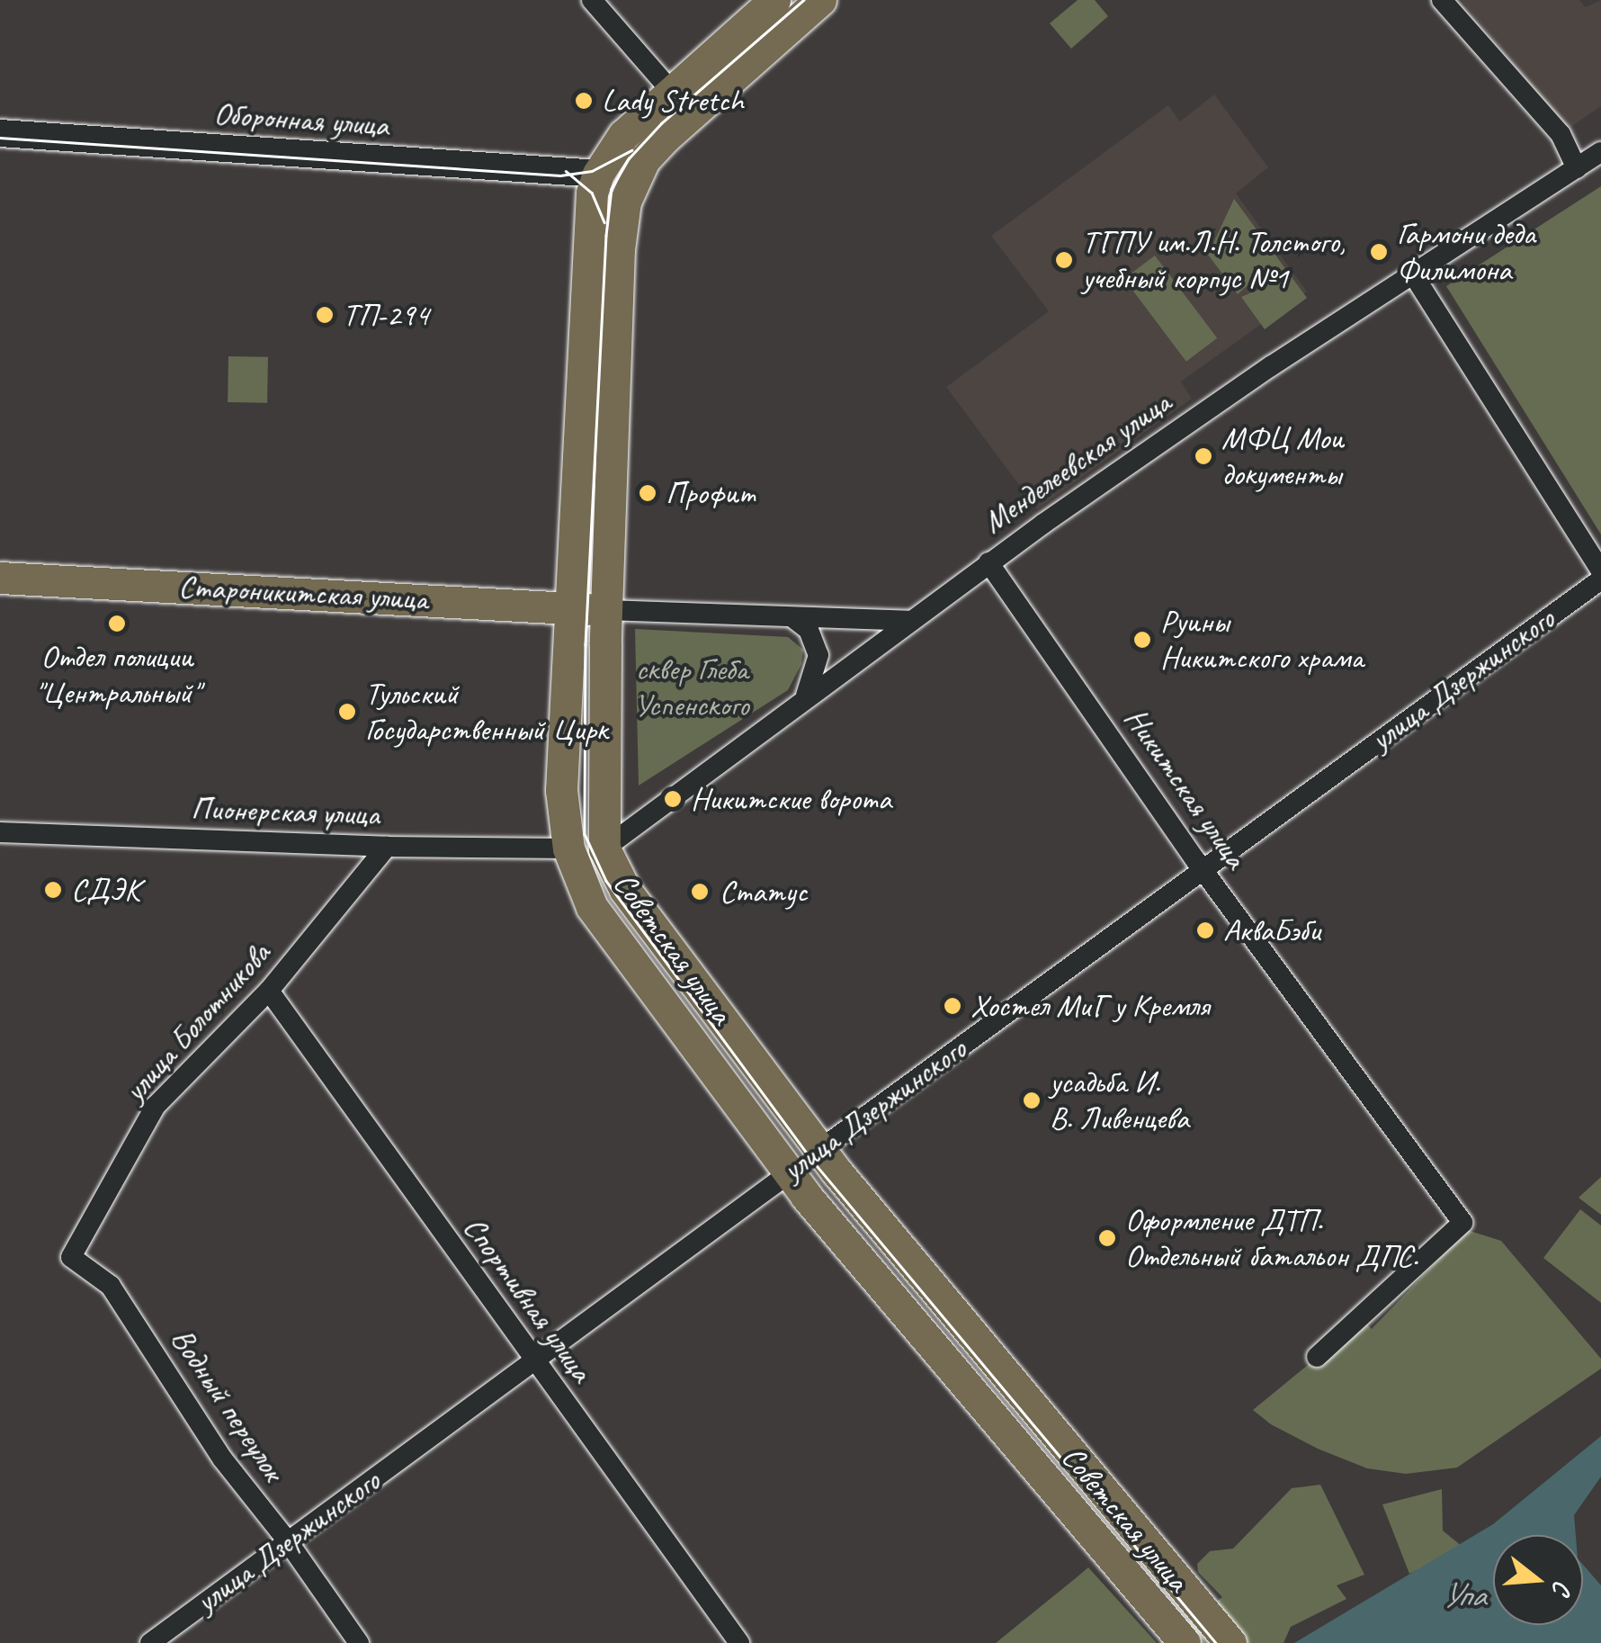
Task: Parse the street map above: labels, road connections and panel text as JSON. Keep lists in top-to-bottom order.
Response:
{
  "streets": {
    "main road": [
      "Оборонная улица",
      "Староникитская улица",
      "улица Дзержинского",
      "Советская улица"
    ],
    "street": [
      "Менделеевская улица",
      "Никитская улица",
      "Пионерская улица",
      "улица Болотникова",
      "Спортивная улица",
      "Водный переулок"
    ]
  },
  "crossings": [
    ["Оборонная улица", "Советская улица"],
    ["Менделеевская улица", "Никитская улица"],
    ["Менделеевская улица", "Советская улица"],
    ["Староникитская улица", "Советская улица"],
    ["улица Дзержинского", "Никитская улица"],
    ["улица Дзержинского", "Советская улица"],
    ["улица Дзержинского", "Спортивная улица"],
    ["улица Дзержинского", "Водный переулок"],
    ["Пионерская улица", "Советская улица"],
    ["Пионерская улица", "улица Болотникова"],
    ["улица Болотникова", "Спортивная улица"],
    ["улица Болотникова", "Водный переулок"]
  ],
  "water": ["Упа"],
  "parks": ["сквер Глеба Успенского"],
  "places": [
    "Lady Stretch",
    "Гармони деда Филимона",
    "ТГПУ им.Л.Н. Толстого, учебный корпус №1",
    "ТП-294",
    "МФЦ Мои документы",
    "Профит",
    "Отдел полиции \"Центральный\"",
    "Руины Никитского храма",
    "Тульский Государственный Цирк",
    "Никитские ворота",
    "СДЭК",
    "Статус",
    "АкваБэби",
    "Хостел МиГ у Кремля",
    "усадьба И. В. Ливенцева",
    "Оформление ДТП. Отдельный батальон ДПС."
  ],
  "north": "right"
}
